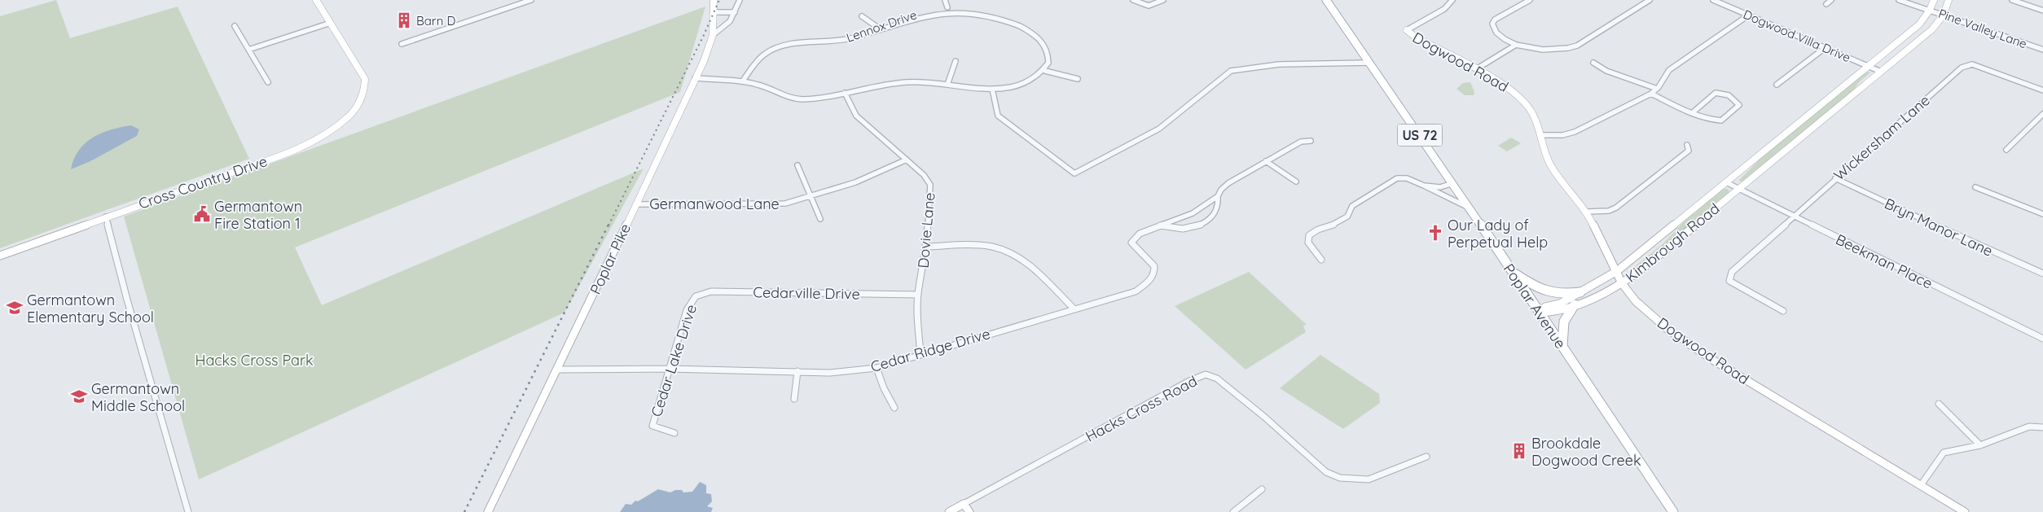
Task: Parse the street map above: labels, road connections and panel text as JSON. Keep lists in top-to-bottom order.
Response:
{
  "streets": {
    "main road": ["US 72", "Poplar Avenue"],
    "street": [
      "Lennox Drive",
      "Pine Valley Lane",
      "Dogwood Villa Drive",
      "Dogwood Road",
      "Wickersham Lane",
      "Cross Country Drive",
      "Germanwood Lane",
      "Bryn Manor Lane",
      "Dovie Lane",
      "Kimbrough Road",
      "Poplar Pike",
      "Beekman Place",
      "Cedarville Drive",
      "Cedar Ridge Drive",
      "Cedar Lake Drive",
      "Hacks Cross Road"
    ]
  },
  "crossings": [
    ["Pine Valley Lane", "Kimbrough Road"],
    ["Dogwood Villa Drive", "Kimbrough Road"],
    ["Dogwood Road", "Kimbrough Road"],
    ["Wickersham Lane", "Bryn Manor Lane"],
    ["Wickersham Lane", "Beekman Place"],
    ["Germanwood Lane", "Dovie Lane"],
    ["Germanwood Lane", "Poplar Pike"],
    ["Dovie Lane", "Cedarville Drive"],
    ["Dovie Lane", "Cedar Ridge Drive"],
    ["Kimbrough Road", "Beekman Place"],
    ["Kimbrough Road", "Poplar Avenue"],
    ["Poplar Pike", "Cedar Ridge Drive"],
    ["Cedarville Drive", "Cedar Lake Drive"],
    ["Cedar Ridge Drive", "Cedar Lake Drive"]
  ],
  "parks": ["Hacks Cross Park"],
  "places": {
    "building": ["Barn D", "Brookdale Dogwood Creek"],
    "public building": ["Germantown Fire Station 1"],
    "church": ["Our Lady of Perpetual Help"],
    "school or university": ["Germantown Elementary School", "Germantown Middle School"]
  }
}
